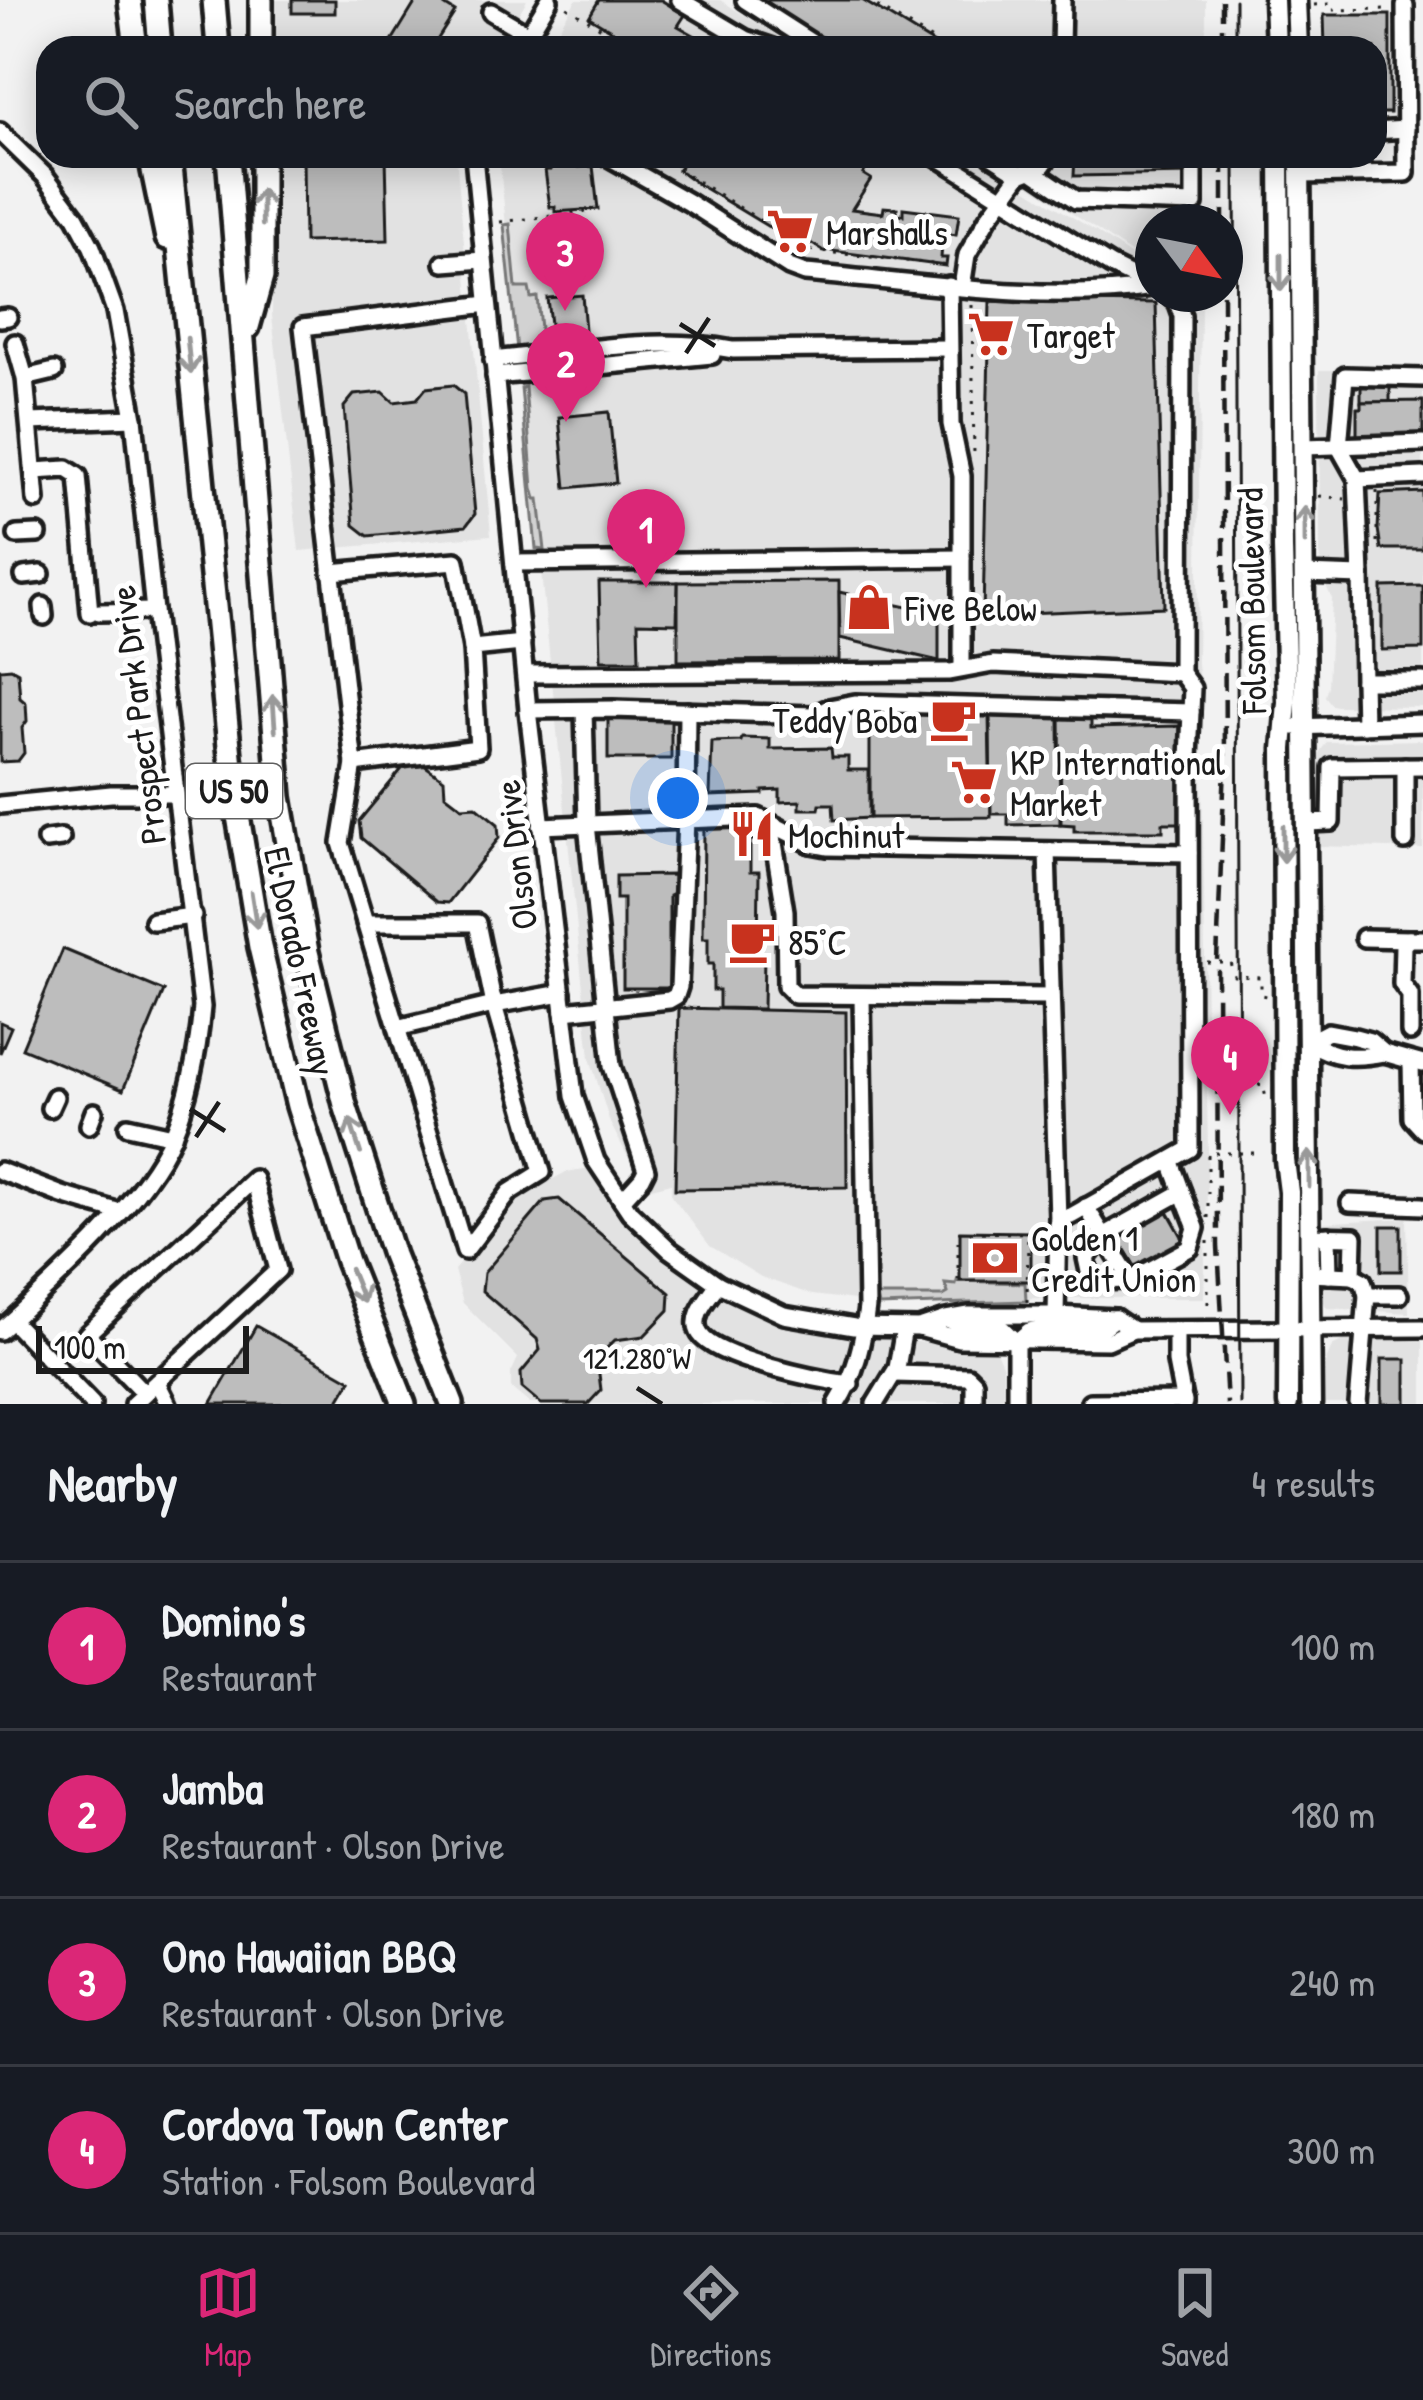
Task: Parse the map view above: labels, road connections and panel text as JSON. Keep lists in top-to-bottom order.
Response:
{
  "streets": {
    "highway": ["US 50", "El Dorado Freeway"],
    "main road": ["Folsom Boulevard"],
    "street": ["Prospect Park Drive", "Olson Drive"]
  },
  "crossings": [
    ["Folsom Boulevard", "Olson Drive"]
  ],
  "places": {
    "supermarket": ["Marshalls", "Target", "KP International Market"],
    "shop": ["Five Below"],
    "cafe": ["Teddy Boba", "85°C"],
    "restaurant": ["Mochinut"],
    "bank": ["Golden 1 Credit Union"]
  },
  "scale_bar": "100 m",
  "north": "bottom right",
  "page": {
    "search": "Search here",
    "pins": [
      "3",
      "2",
      "1",
      "4"
    ],
    "scale": "100 m",
    "heading": ["Nearby", "4 results"],
    "list": [
      {
        "mark": "1",
        "name": "Domino's",
        "note": "Restaurant",
        "value": "100 m"
      },
      {
        "mark": "2",
        "name": "Jamba",
        "note": "Restaurant · Olson Drive",
        "value": "180 m"
      },
      {
        "mark": "3",
        "name": "Ono Hawaiian BBQ",
        "note": "Restaurant · Olson Drive",
        "value": "240 m"
      },
      {
        "mark": "4",
        "name": "Cordova Town Center",
        "note": "Station · Folsom Boulevard",
        "value": "300 m"
      }
    ],
    "nav": ["Map", "Directions", "Saved"]
  },
  "coordinates": ["121.280°W"]
}
